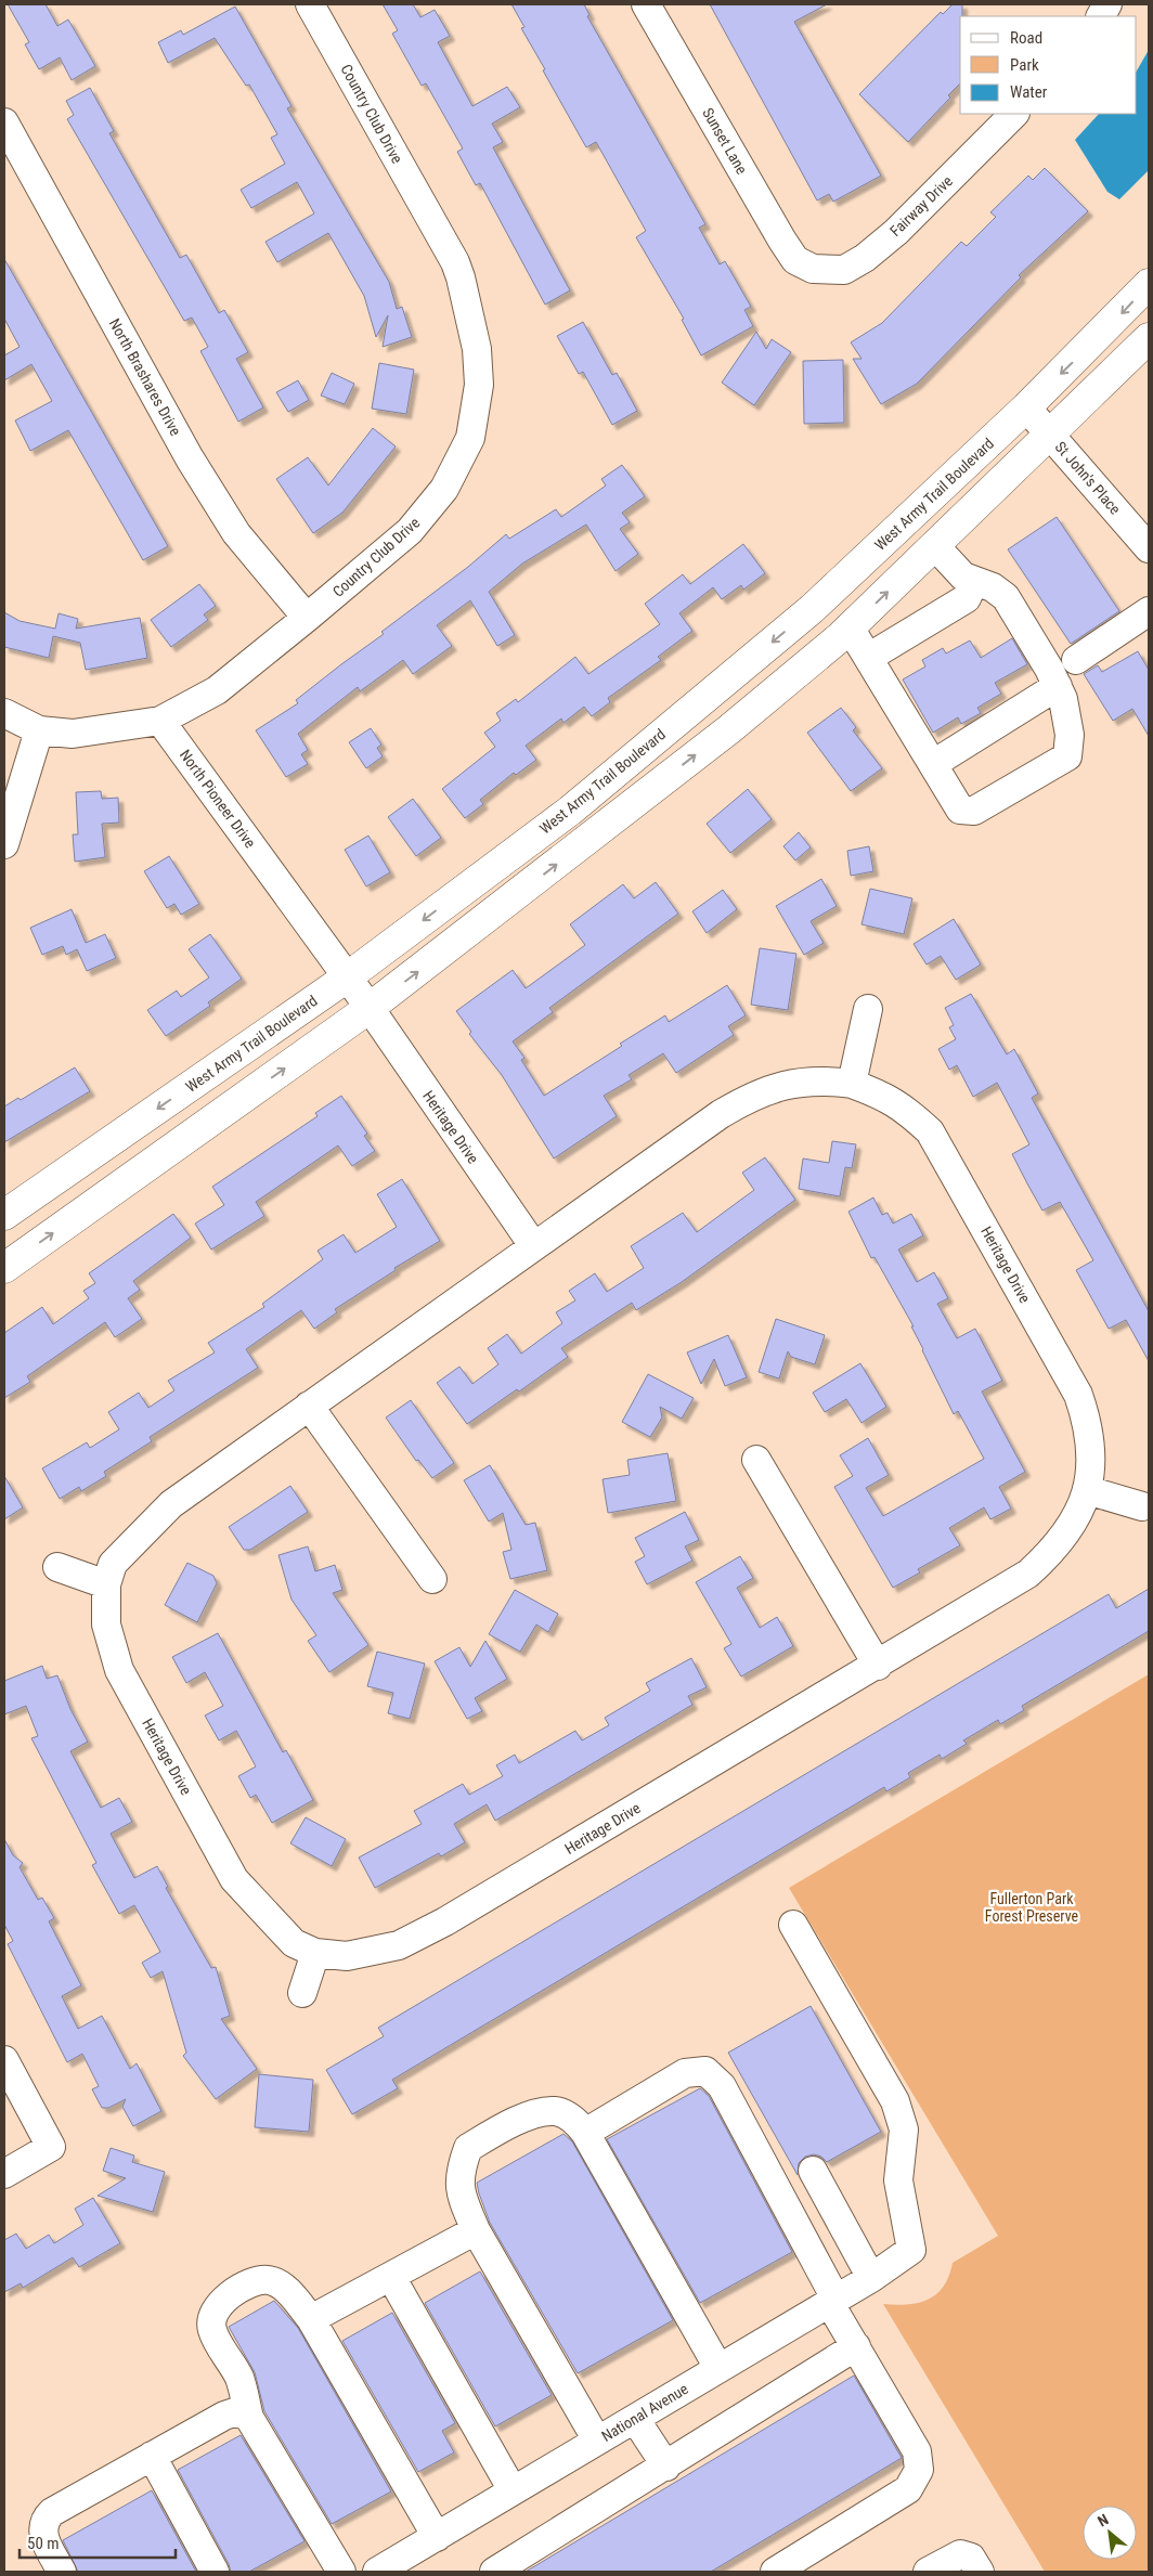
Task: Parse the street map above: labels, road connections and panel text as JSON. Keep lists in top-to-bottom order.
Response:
{
  "streets": {
    "main road": ["West Army Trail Boulevard"],
    "street": [
      "Country Club Drive",
      "Sunset Lane",
      "Fairway Drive",
      "North Brashares Drive",
      "St John's Place",
      "North Pioneer Drive",
      "Heritage Drive",
      "National Avenue"
    ]
  },
  "crossings": [
    ["Country Club Drive", "North Brashares Drive"],
    ["Country Club Drive", "North Pioneer Drive"],
    ["Sunset Lane", "Fairway Drive"],
    ["St John's Place", "West Army Trail Boulevard"],
    ["West Army Trail Boulevard", "North Pioneer Drive"],
    ["North Pioneer Drive", "Heritage Drive"]
  ],
  "parks": ["Fullerton Park Forest Preserve"],
  "legend": ["Road", "Park", "Water"],
  "scale_bar": "50 m",
  "north": "top left"
}
